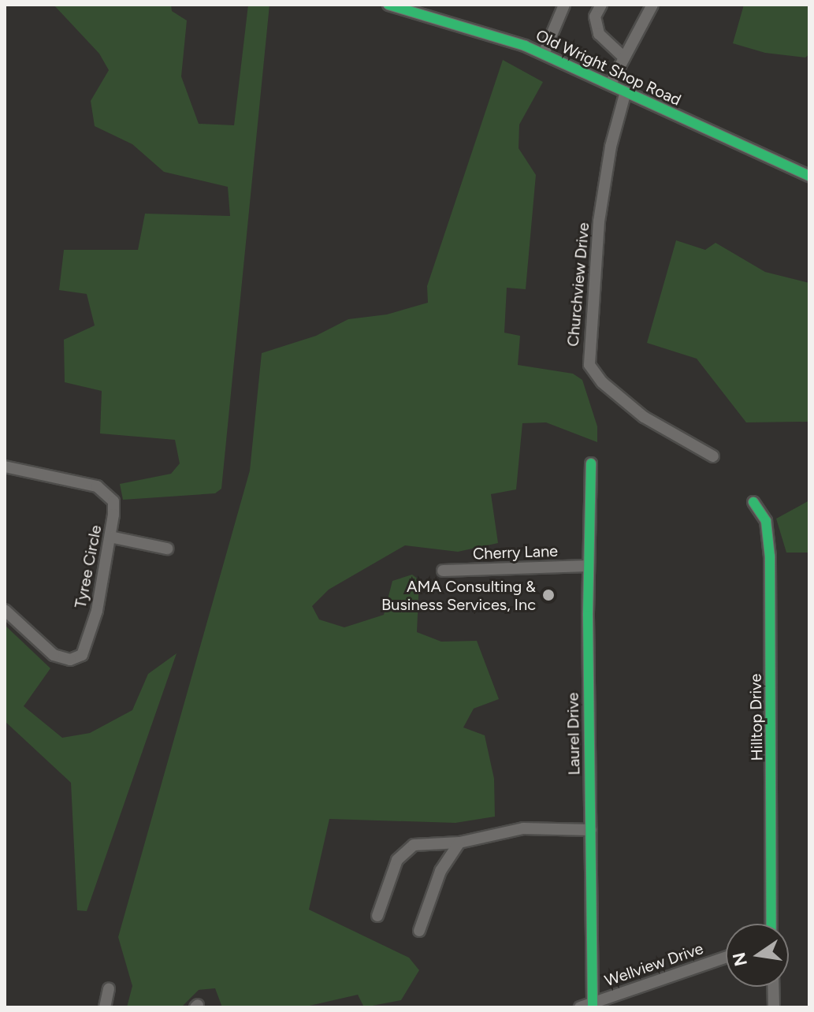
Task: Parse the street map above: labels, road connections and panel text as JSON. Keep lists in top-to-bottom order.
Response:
{
  "streets": {
    "street": [
      "Old Wright Shop Road",
      "Churchview Drive",
      "Cherry Lane",
      "Tyree Circle",
      "Hilltop Drive",
      "Laurel Drive",
      "Wellview Drive"
    ]
  },
  "crossings": [
    ["Old Wright Shop Road", "Churchview Drive"],
    ["Cherry Lane", "Laurel Drive"],
    ["Laurel Drive", "Wellview Drive"]
  ],
  "places": ["AMA Consulting & Business Services, Inc"],
  "north": "left"
}
